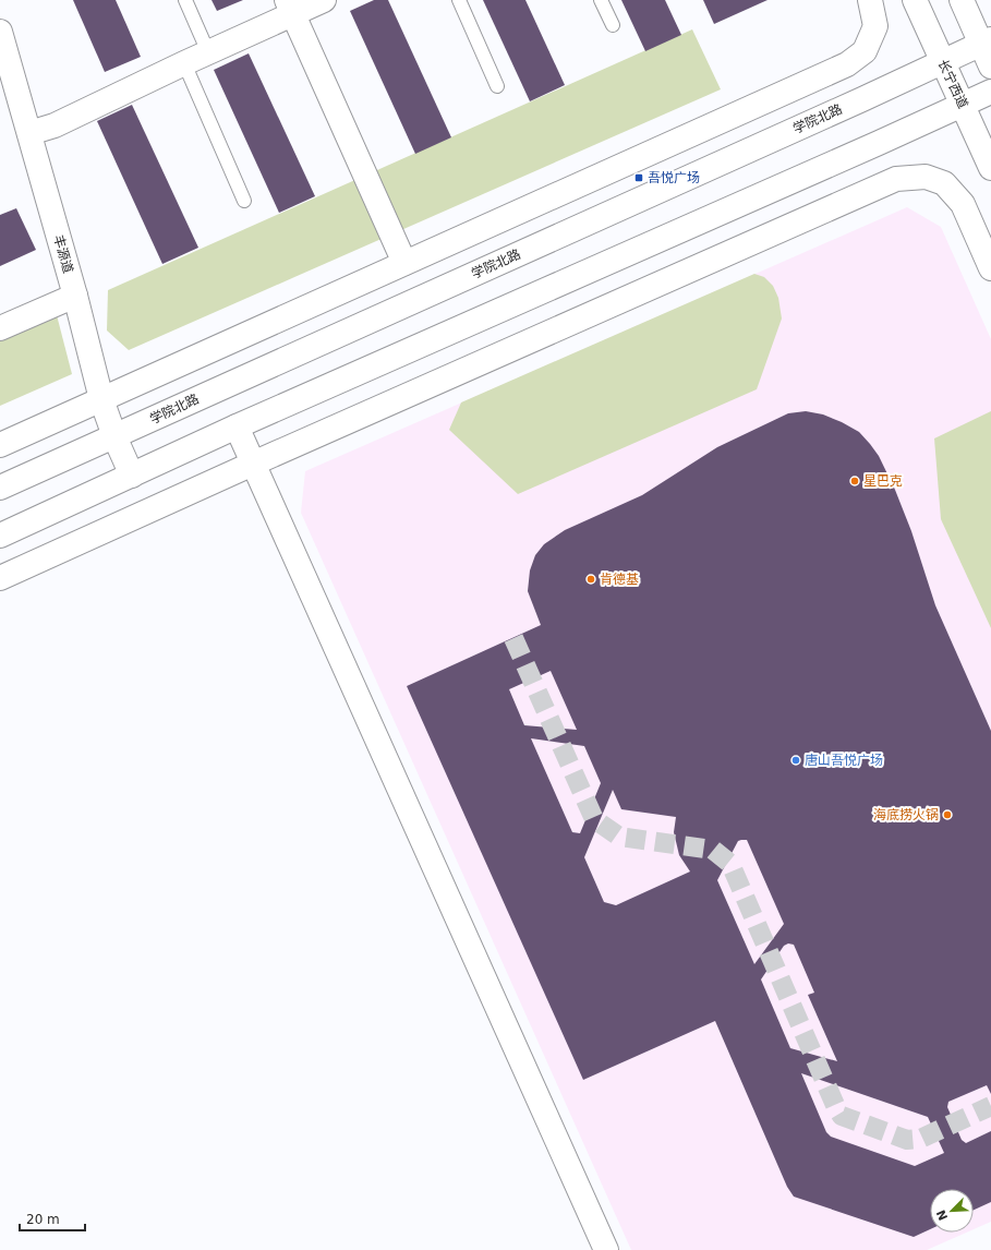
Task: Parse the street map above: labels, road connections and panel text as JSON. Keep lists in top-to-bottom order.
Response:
{
  "streets": {
    "street": ["长宁西道", "学院北路", "丰源道"]
  },
  "crossings": [
    ["长宁西道", "学院北路"],
    ["学院北路", "丰源道"]
  ],
  "places": {
    "transit": ["吾悦广场"],
    "other": [
      "星巴克",
      "肯德基",
      "唐山吾悦广场",
      "海底捞火锅"
    ]
  },
  "scale_bar": "20 m",
  "north": "bottom left"
}
